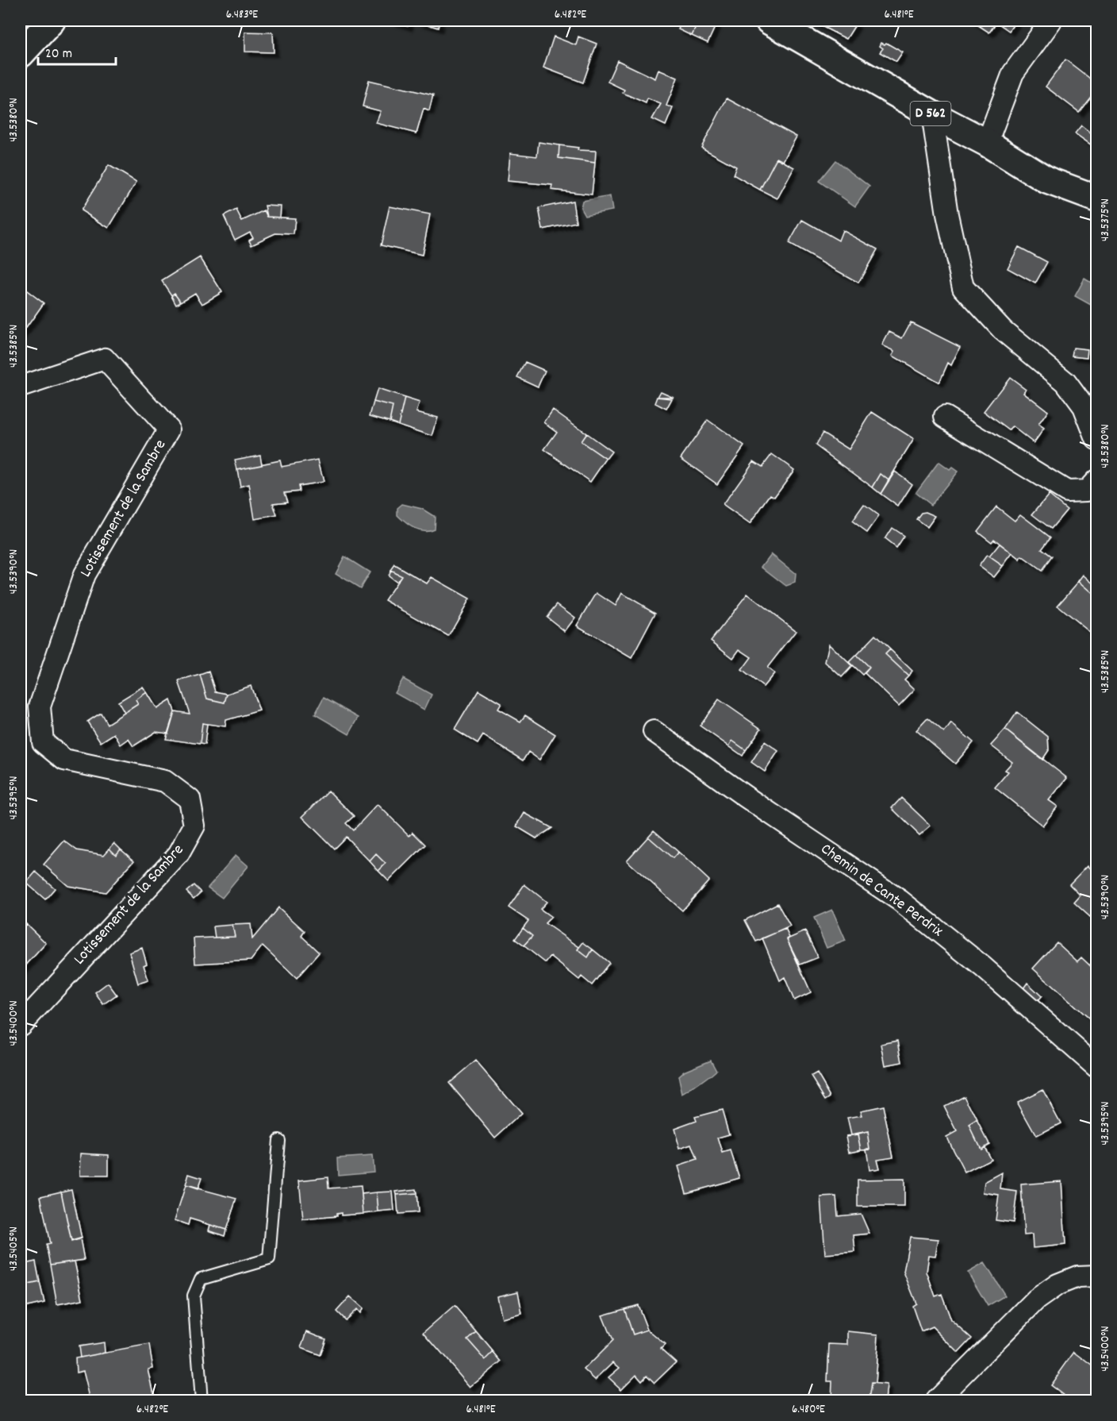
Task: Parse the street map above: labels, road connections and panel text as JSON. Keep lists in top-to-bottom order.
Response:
{
  "streets": {
    "main road": ["D 562"],
    "street": ["Lotissement de la Sambre", "Chemin de Cante Perdrix"]
  },
  "scale_bar": "20 m",
  "coordinates": [
    "6.483°E",
    "6.482°E",
    "6.481°E",
    "43.5380°N",
    "43.5375°N",
    "43.5385°N",
    "43.5390°N",
    "43.5395°N",
    "43.5400°N",
    "43.5405°N",
    "6.480°E"
  ]
}
